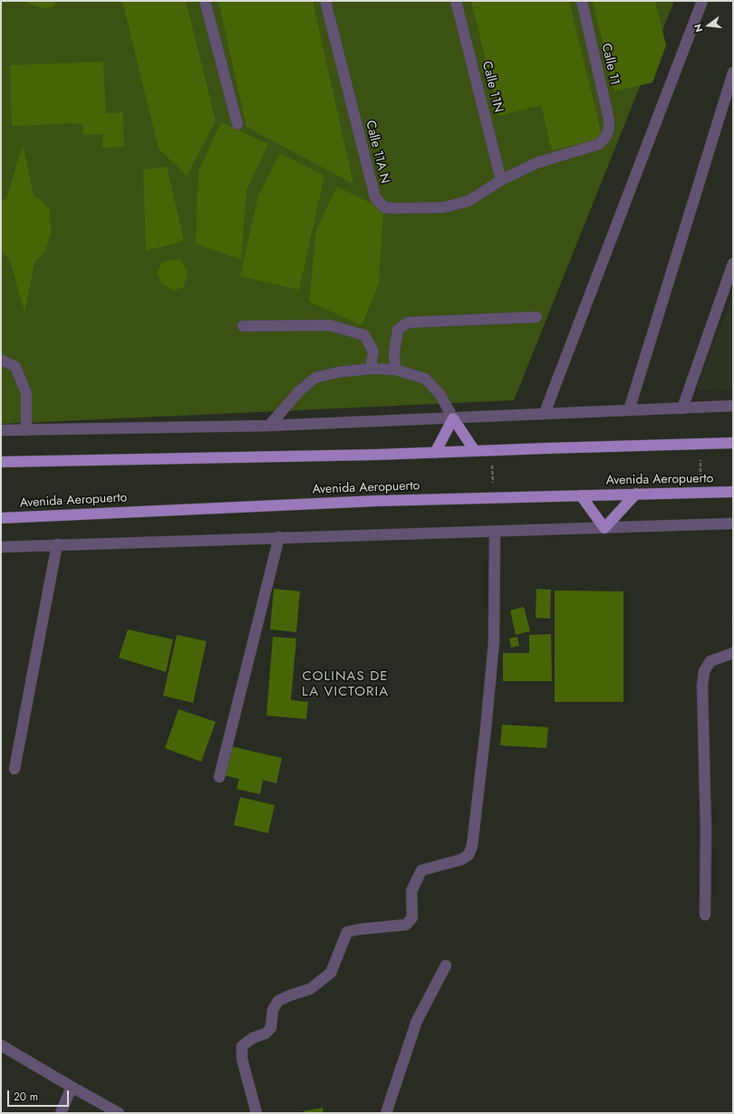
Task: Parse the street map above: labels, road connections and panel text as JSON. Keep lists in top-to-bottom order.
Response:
{
  "streets": {
    "main road": ["Avenida Aeropuerto"],
    "street": ["Calle 11", "Calle 11N", "Calle 11A N"]
  },
  "crossings": [
    ["Calle 11", "Calle 11N"],
    ["Calle 11", "Calle 11A N"],
    ["Calle 11N", "Calle 11A N"]
  ],
  "districts": ["COLINAS DE LA VICTORIA"],
  "scale_bar": "20 m",
  "north": "left"
}
